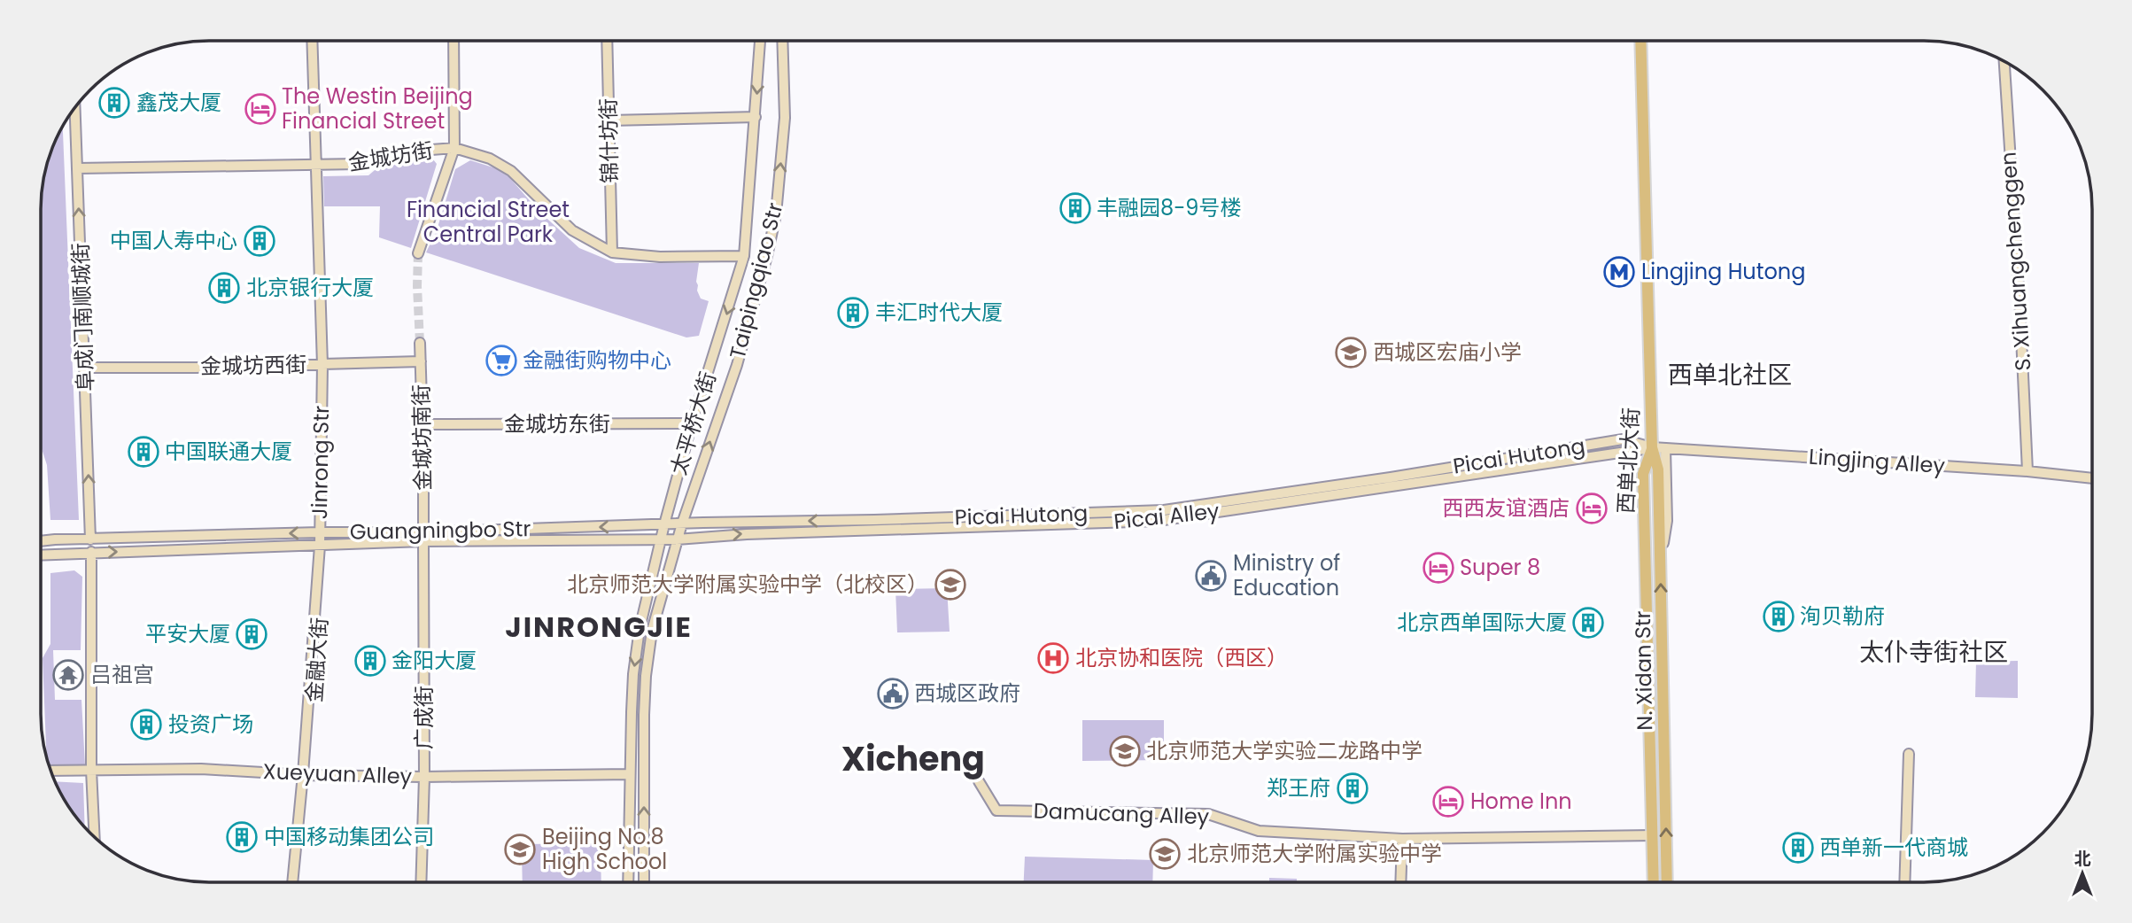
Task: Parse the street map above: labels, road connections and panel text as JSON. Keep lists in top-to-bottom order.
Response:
{
  "streets": {
    "main road": [
      "锦什坊街",
      "金城坊街",
      "S. Xihuangchenggen",
      "Taipingqiao Str",
      "阜成门南顺城街",
      "金城坊西街",
      "太平桥大街",
      "金城坊东街",
      "金城坊南街",
      "Picai Hutong",
      "西单北大街",
      "Lingjing Alley",
      "Jinrong Str",
      "Picai Alley",
      "Guangningbo Str",
      "N. Xidan Str",
      "广成街",
      "Xueyuan Alley",
      "Damucang Alley"
    ]
  },
  "crossings": [
    ["锦什坊街", "金城坊街"],
    ["金城坊街", "阜成门南顺城街"],
    ["金城坊街", "太平桥大街"],
    ["金城坊街", "Jinrong Str"],
    ["S. Xihuangchenggen", "Lingjing Alley"],
    ["Taipingqiao Str", "Picai Hutong"],
    ["Taipingqiao Str", "Picai Alley"],
    ["阜成门南顺城街", "金城坊西街"],
    ["阜成门南顺城街", "Guangningbo Str"],
    ["金城坊西街", "金城坊南街"],
    ["金城坊西街", "Jinrong Str"],
    ["太平桥大街", "金城坊东街"],
    ["太平桥大街", "Picai Hutong"],
    ["太平桥大街", "Picai Alley"],
    ["太平桥大街", "Guangningbo Str"],
    ["太平桥大街", "Xueyuan Alley"],
    ["金城坊东街", "金城坊南街"],
    ["金城坊南街", "Guangningbo Str"],
    ["金城坊南街", "广成街"],
    ["Picai Hutong", "西单北大街"],
    ["Picai Hutong", "Lingjing Alley"],
    ["Picai Hutong", "Picai Alley"],
    ["Picai Hutong", "Guangningbo Str"],
    ["Picai Hutong", "N. Xidan Str"],
    ["西单北大街", "Lingjing Alley"],
    ["西单北大街", "Picai Alley"],
    ["西单北大街", "N. Xidan Str"],
    ["西单北大街", "Damucang Alley"],
    ["Lingjing Alley", "Picai Alley"],
    ["Lingjing Alley", "N. Xidan Str"],
    ["Jinrong Str", "Guangningbo Str"],
    ["Jinrong Str", "Xueyuan Alley"],
    ["Picai Alley", "Guangningbo Str"],
    ["Picai Alley", "N. Xidan Str"],
    ["Guangningbo Str", "广成街"],
    ["广成街", "Xueyuan Alley"]
  ],
  "one_way": [
    "Taipingqiao Str",
    "阜成门南顺城街",
    "太平桥大街",
    "Picai Hutong",
    "Picai Alley",
    "N. Xidan Str"
  ],
  "districts": [
    "西单北社区",
    "JINRONGJIE",
    "太仆寺街社区",
    "Xicheng"
  ],
  "parks": ["Financial Street Central Park"],
  "places": {
    "building": [
      "鑫茂大厦",
      "丰融园8-9号楼",
      "中国人寿中心",
      "北京银行大厦",
      "丰汇时代大厦",
      "中国联通大厦",
      "洵贝勒府",
      "北京西单国际大厦",
      "平安大厦",
      "金阳大厦",
      "投资广场",
      "郑王府",
      "中国移动集团公司",
      "西单新一代商城"
    ],
    "hotel": [
      "The Westin Beijing Financial Street",
      "西西友谊酒店",
      "Super 8",
      "Home Inn"
    ],
    "metro station": ["Lingjing Hutong"],
    "school or university": [
      "西城区宏庙小学",
      "北京师范大学附属实验中学（北校区）",
      "北京师范大学实验二龙路中学",
      "Beijing No.8 High School",
      "北京师范大学附属实验中学"
    ],
    "supermarket": ["金融街购物中心"],
    "public building": ["Ministry of Education", "西城区政府"],
    "hospital": ["北京协和医院（西区）"],
    "temple": ["吕祖宫"]
  },
  "north": "top"
}
